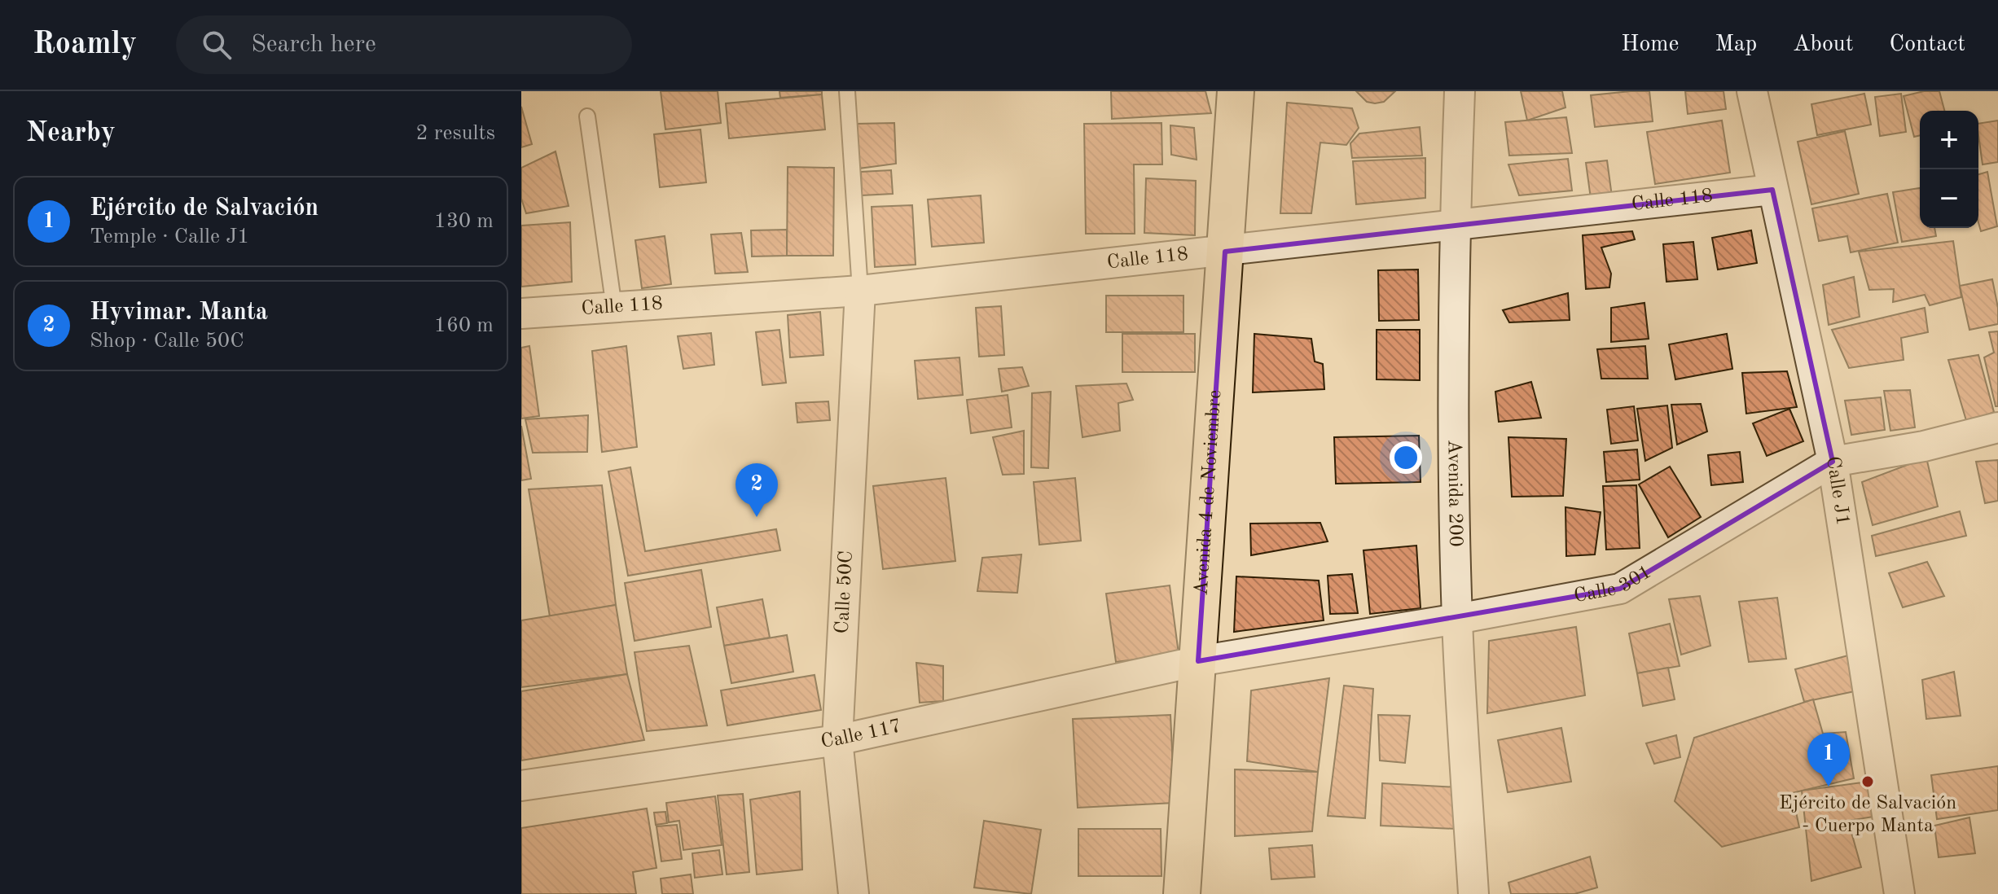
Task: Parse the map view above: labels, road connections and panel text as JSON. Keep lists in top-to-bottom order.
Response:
{
  "streets": {
    "main road": ["Avenida 4 de Noviembre"],
    "street": [
      "Calle 118",
      "Calle J1",
      "Avenida 200",
      "Calle 301",
      "Calle 50C",
      "Calle 117"
    ]
  },
  "crossings": [
    ["Calle 118", "Calle J1"],
    ["Calle 118", "Avenida 4 de Noviembre"],
    ["Calle 118", "Avenida 200"],
    ["Calle 118", "Calle 50C"],
    ["Calle J1", "Calle 301"],
    ["Avenida 4 de Noviembre", "Calle 301"],
    ["Avenida 4 de Noviembre", "Calle 117"],
    ["Avenida 200", "Calle 301"],
    ["Calle 301", "Calle 117"],
    ["Calle 50C", "Calle 117"]
  ],
  "places": ["Ejército de Salvación - Cuerpo Manta"],
  "page": {
    "header": "Roamly",
    "search": "Search here",
    "nav": [
      "Home",
      "Map",
      "About",
      "Contact"
    ],
    "heading": ["Nearby", "2 results"],
    "map_buttons": ["+", "−"],
    "list": [
      {
        "mark": "1",
        "name": "Ejército de Salvación",
        "note": "Temple · Calle J1",
        "value": "130 m"
      },
      {
        "mark": "2",
        "name": "Hyvimar. Manta",
        "note": "Shop · Calle 50C",
        "value": "160 m"
      }
    ],
    "pins": ["2", "1"]
  }
}
